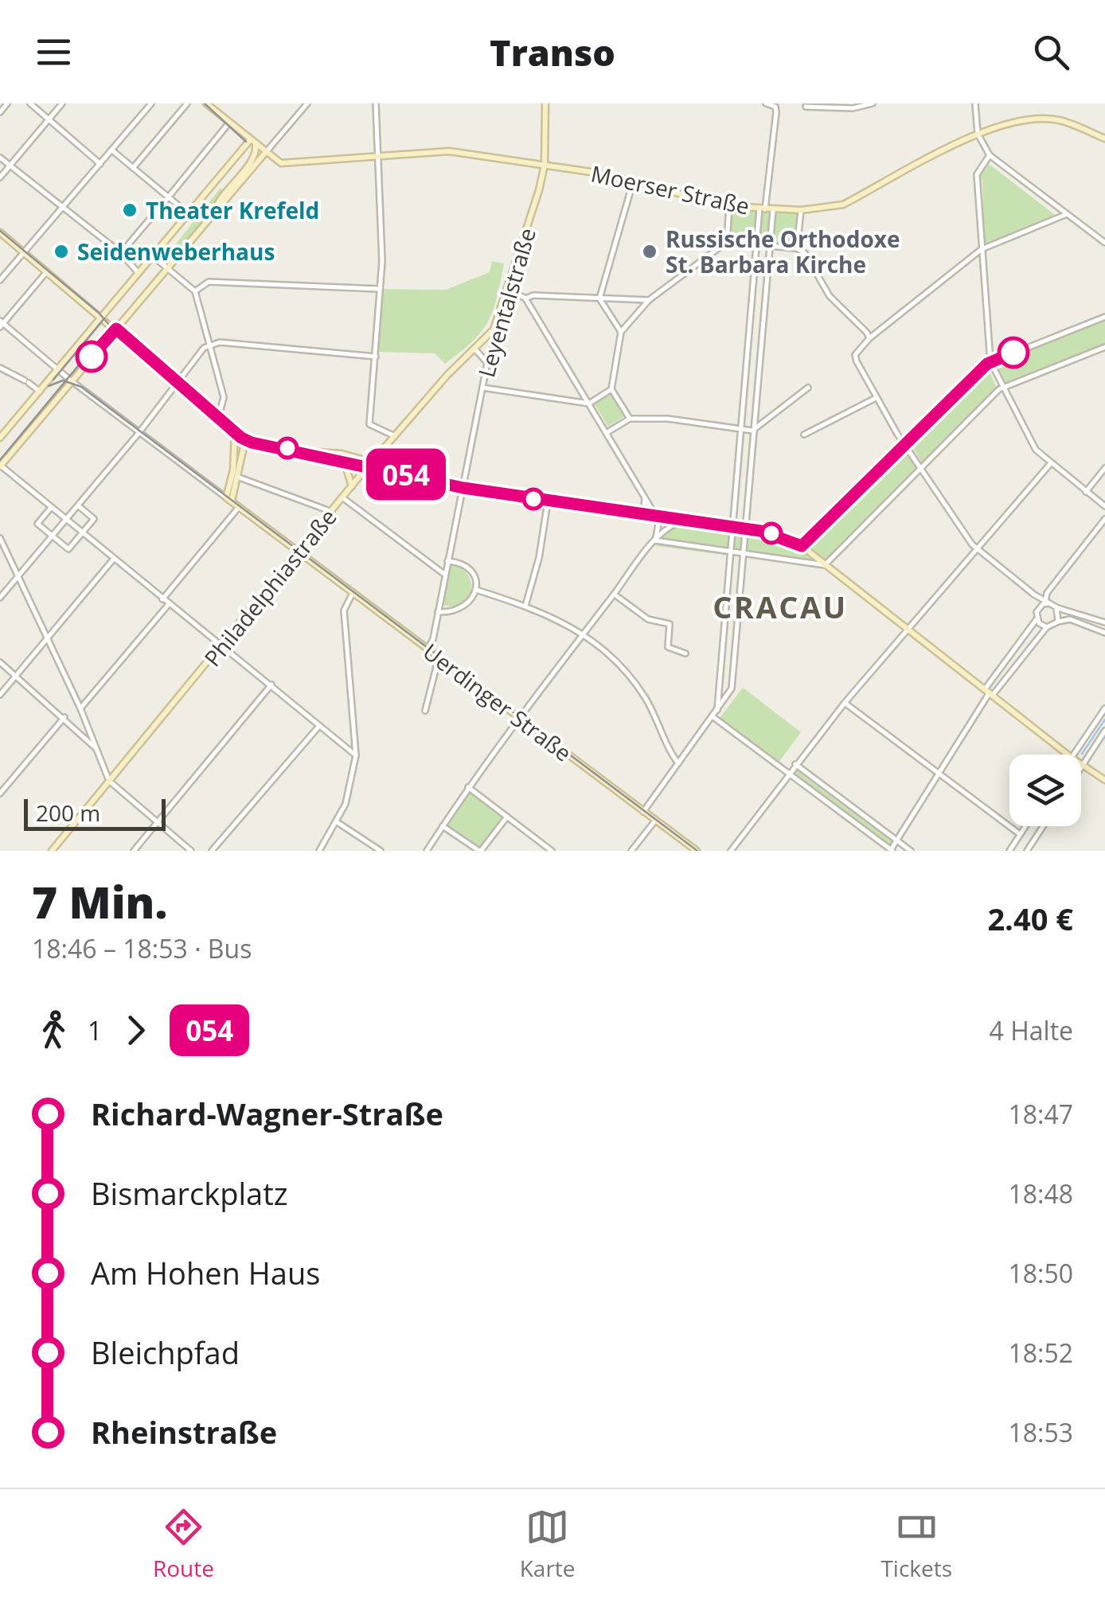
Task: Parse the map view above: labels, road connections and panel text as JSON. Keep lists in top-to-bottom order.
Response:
{
  "streets": {
    "street": [
      "Moerser Straße",
      "Leyentalstraße",
      "Philadelphiastraße",
      "Uerdinger Straße"
    ]
  },
  "crossings": [
    ["Moerser Straße", "Leyentalstraße"],
    ["Leyentalstraße", "Philadelphiastraße"],
    ["Leyentalstraße", "Uerdinger Straße"],
    ["Philadelphiastraße", "Uerdinger Straße"]
  ],
  "districts": ["CRACAU"],
  "places": ["Theater Krefeld", "Seidenweberhaus", "Russische Orthodoxe St. Barbara Kirche"],
  "lines": ["bus line 054"],
  "scale_bar": "200 m",
  "page": {
    "header": "Transo",
    "on_map": "054",
    "scale": "200 m",
    "heading": ["7 Min.", "18:46 – 18:53 · Bus", "2.40 €"],
    "legs": ["1", "054", "4 Halte"],
    "list": [
      {
        "name": "Richard-Wagner-Straße",
        "value": "18:47"
      },
      {
        "name": "Bismarckplatz",
        "value": "18:48"
      },
      {
        "name": "Am Hohen Haus",
        "value": "18:50"
      },
      {
        "name": "Bleichpfad",
        "value": "18:52"
      },
      {
        "name": "Rheinstraße",
        "value": "18:53"
      }
    ],
    "tabs": ["Route", "Karte", "Tickets"]
  }
}
